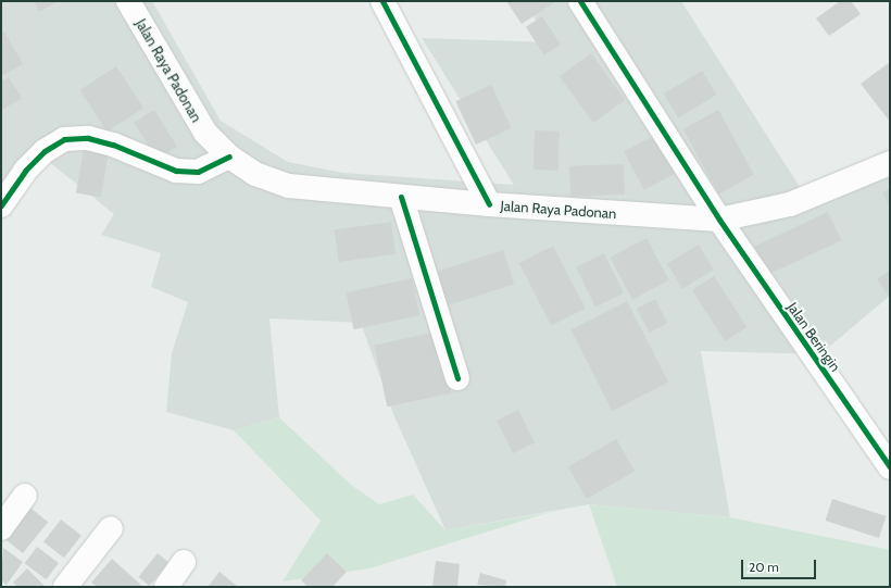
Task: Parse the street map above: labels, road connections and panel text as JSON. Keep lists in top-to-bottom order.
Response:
{
  "streets": {
    "street": ["Jalan Raya Padonan", "Jalan Beringin"]
  },
  "crossings": [
    ["Jalan Raya Padonan", "Jalan Beringin"]
  ],
  "scale_bar": "20 m"
}
